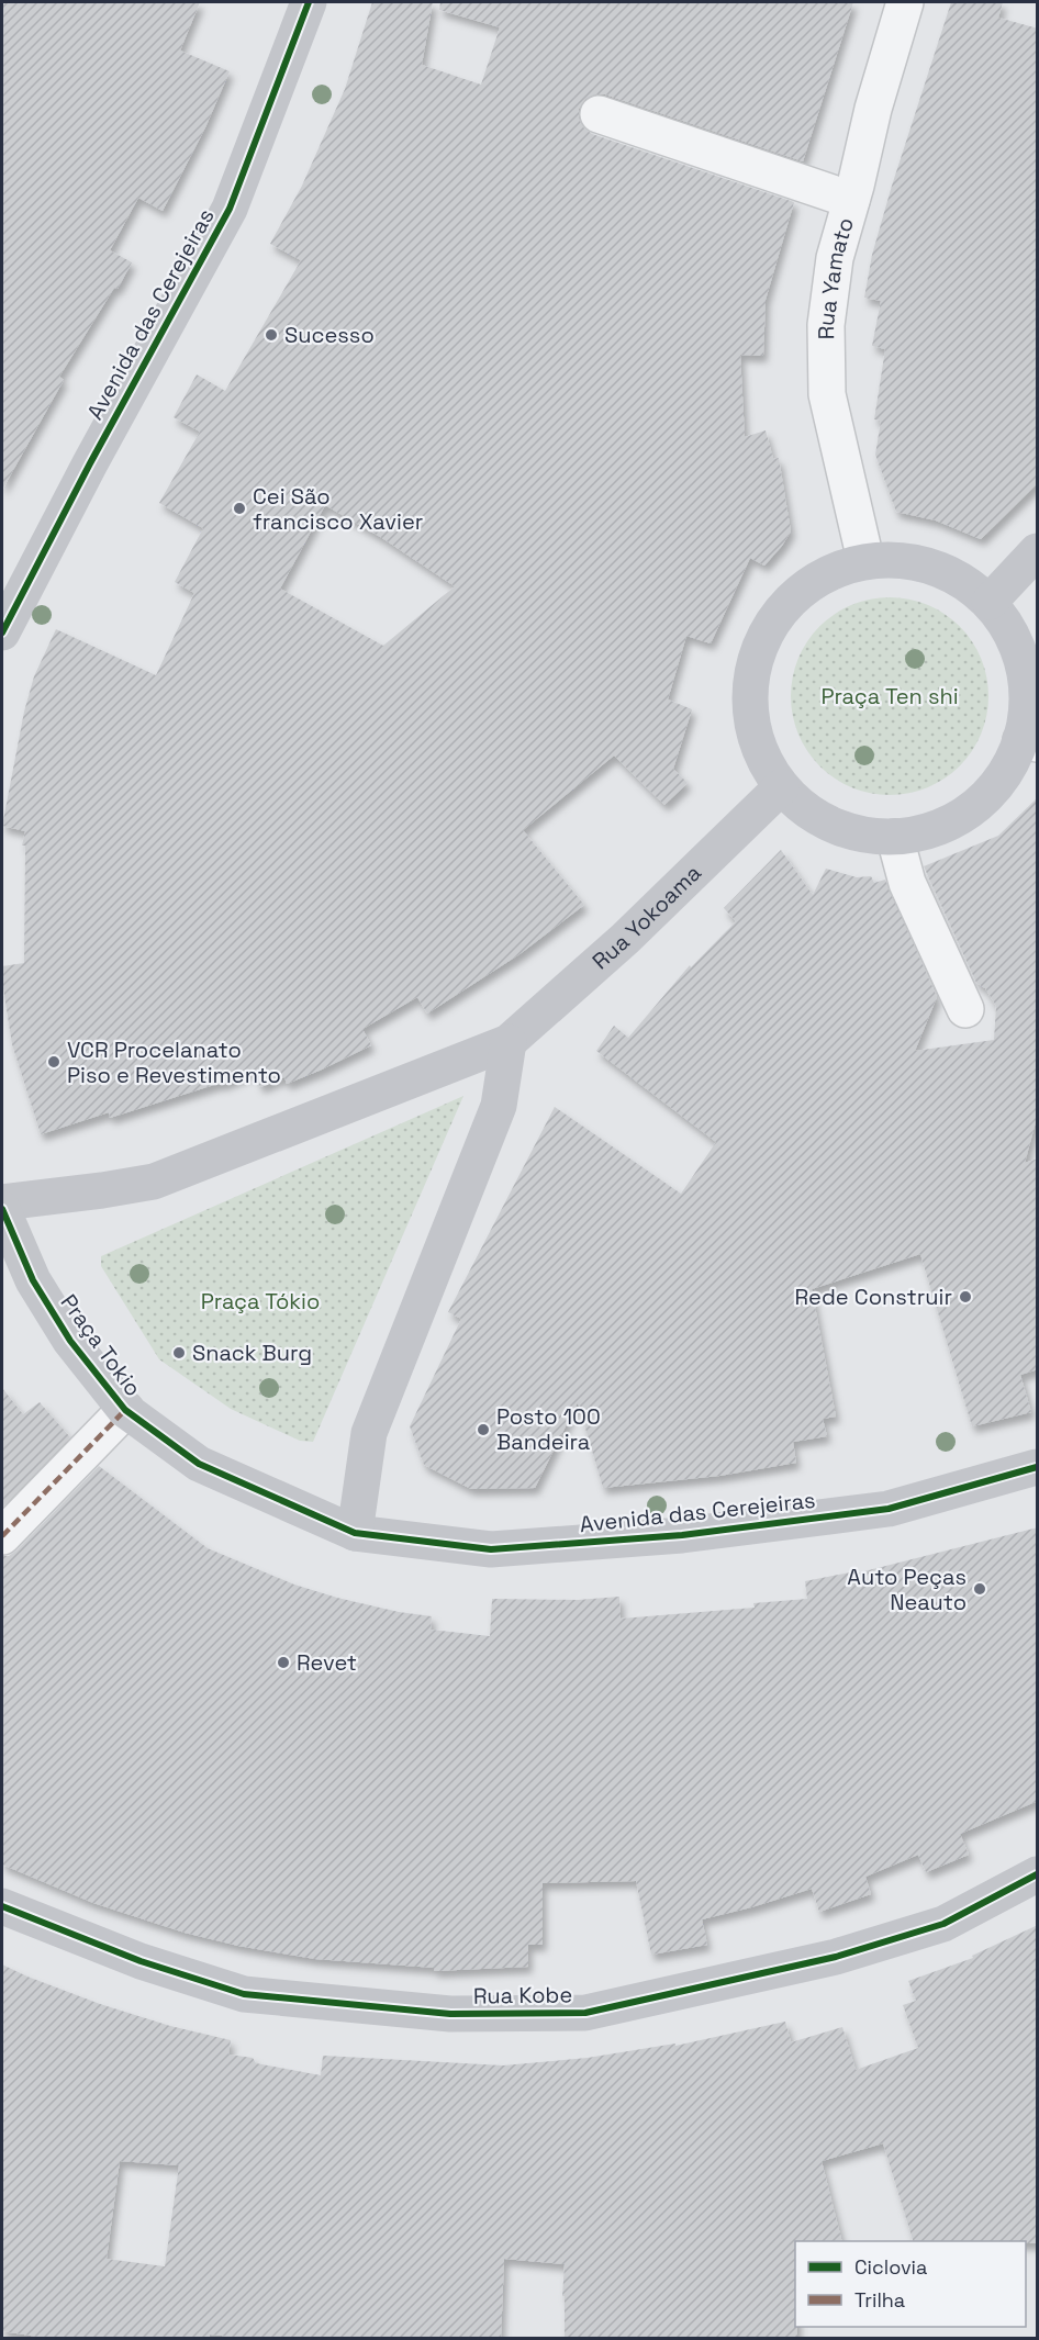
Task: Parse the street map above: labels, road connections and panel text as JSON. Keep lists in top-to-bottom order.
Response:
{
  "streets": {
    "street": [
      "Rua Yamato",
      "Avenida das Cerejeiras",
      "Rua Yokoama",
      "Praça Tokio",
      "Rua Kobe"
    ]
  },
  "crossings": [
    ["Avenida das Cerejeiras", "Praça Tokio"]
  ],
  "parks": ["Praça Ten shi", "Praça Tókio"],
  "places": [
    "Sucesso",
    "Cei São francisco Xavier",
    "VCR Procelanato Piso e Revestimento",
    "Rede Construir",
    "Snack Burg",
    "Posto 100 Bandeira",
    "Auto Peças Neauto",
    "Revet"
  ],
  "legend": ["Ciclovia", "Trilha"]
}
